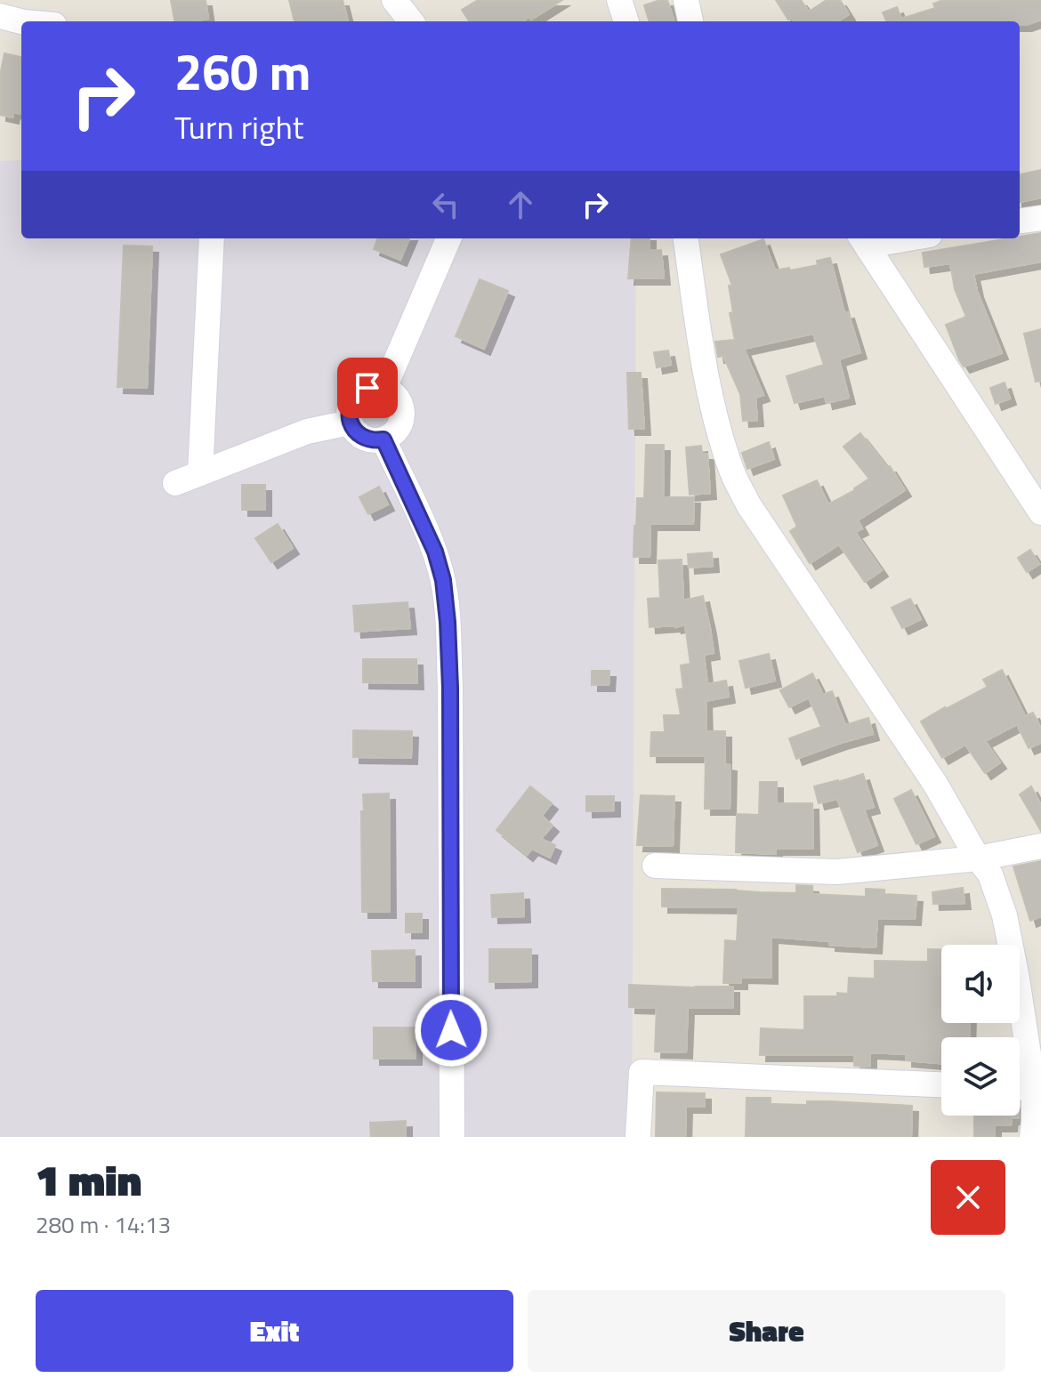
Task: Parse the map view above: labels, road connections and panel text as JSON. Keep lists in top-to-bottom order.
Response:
{
  "page": {
    "turn": ["260 m", "Turn right"],
    "heading": ["1 min", "280 m · 14:13"],
    "buttons": ["Exit", "Share"]
  }
}
